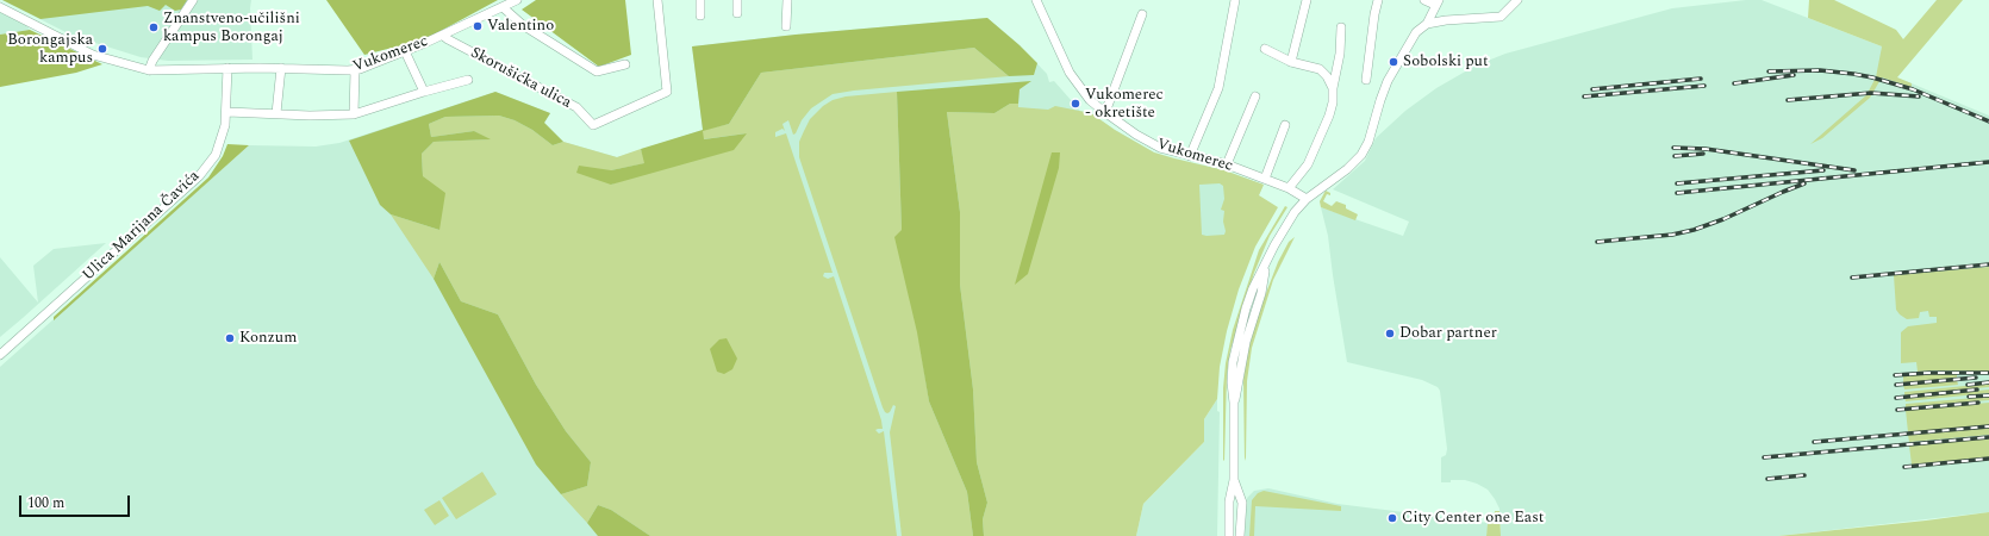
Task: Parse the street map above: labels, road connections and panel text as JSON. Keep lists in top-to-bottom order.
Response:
{
  "streets": {
    "street": ["Vukomerec", "Skorušićka ulica", "Ulica Marijana Čavića"]
  },
  "crossings": [
    ["Vukomerec", "Skorušićka ulica"],
    ["Vukomerec", "Ulica Marijana Čavića"]
  ],
  "places": [
    "Valentino",
    "Znanstveno-učilišni kampus Borongaj",
    "Borongajska kampus",
    "Sobolski put",
    "Vukomerec - okretište",
    "Dobar partner",
    "Konzum",
    "City Center one East"
  ],
  "scale_bar": "100 m"
}
